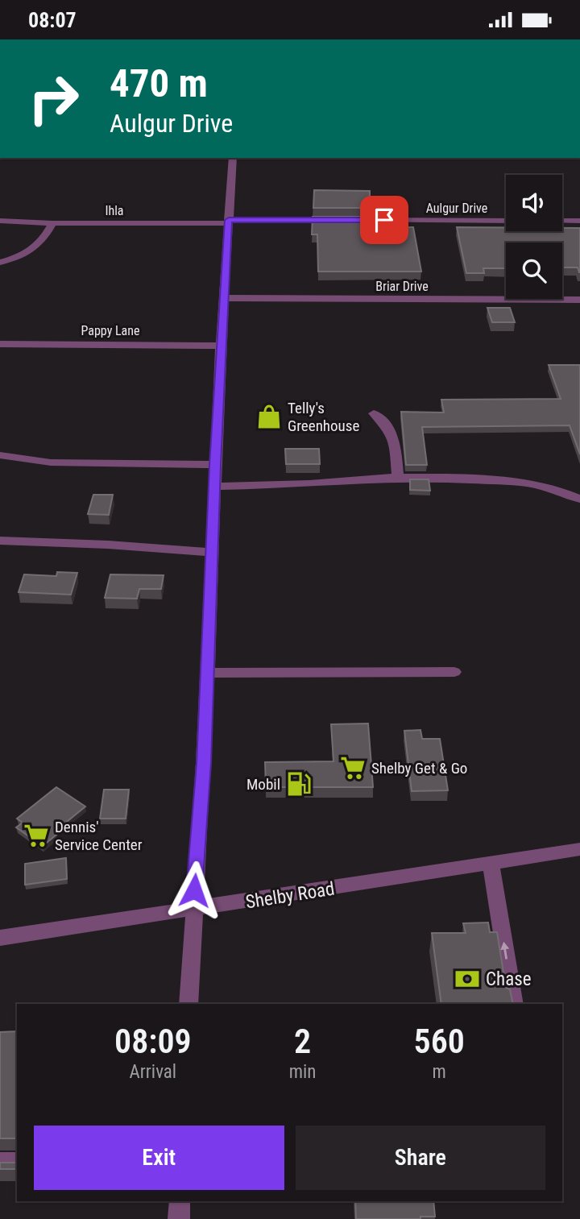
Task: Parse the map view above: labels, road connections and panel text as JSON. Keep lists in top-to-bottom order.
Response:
{
  "streets": {
    "street": [
      "Aulgur Drive",
      "Ihla",
      "Briar Drive",
      "Pappy Lane",
      "Shelby Road"
    ]
  },
  "crossings": [
    ["Aulgur Drive", "Ihla"]
  ],
  "places": {
    "shop": ["Telly's Greenhouse"],
    "supermarket": ["Shelby Get & Go", "Dennis' Service Center"],
    "fuel station": ["Mobil"],
    "bank": ["Chase"]
  },
  "page": {
    "status": "08:07",
    "turn": ["470 m", "Aulgur Drive"],
    "eta": [
      "08:09",
      "Arrival",
      "2",
      "min",
      "560",
      "m"
    ],
    "buttons": ["Exit", "Share"]
  }
}
